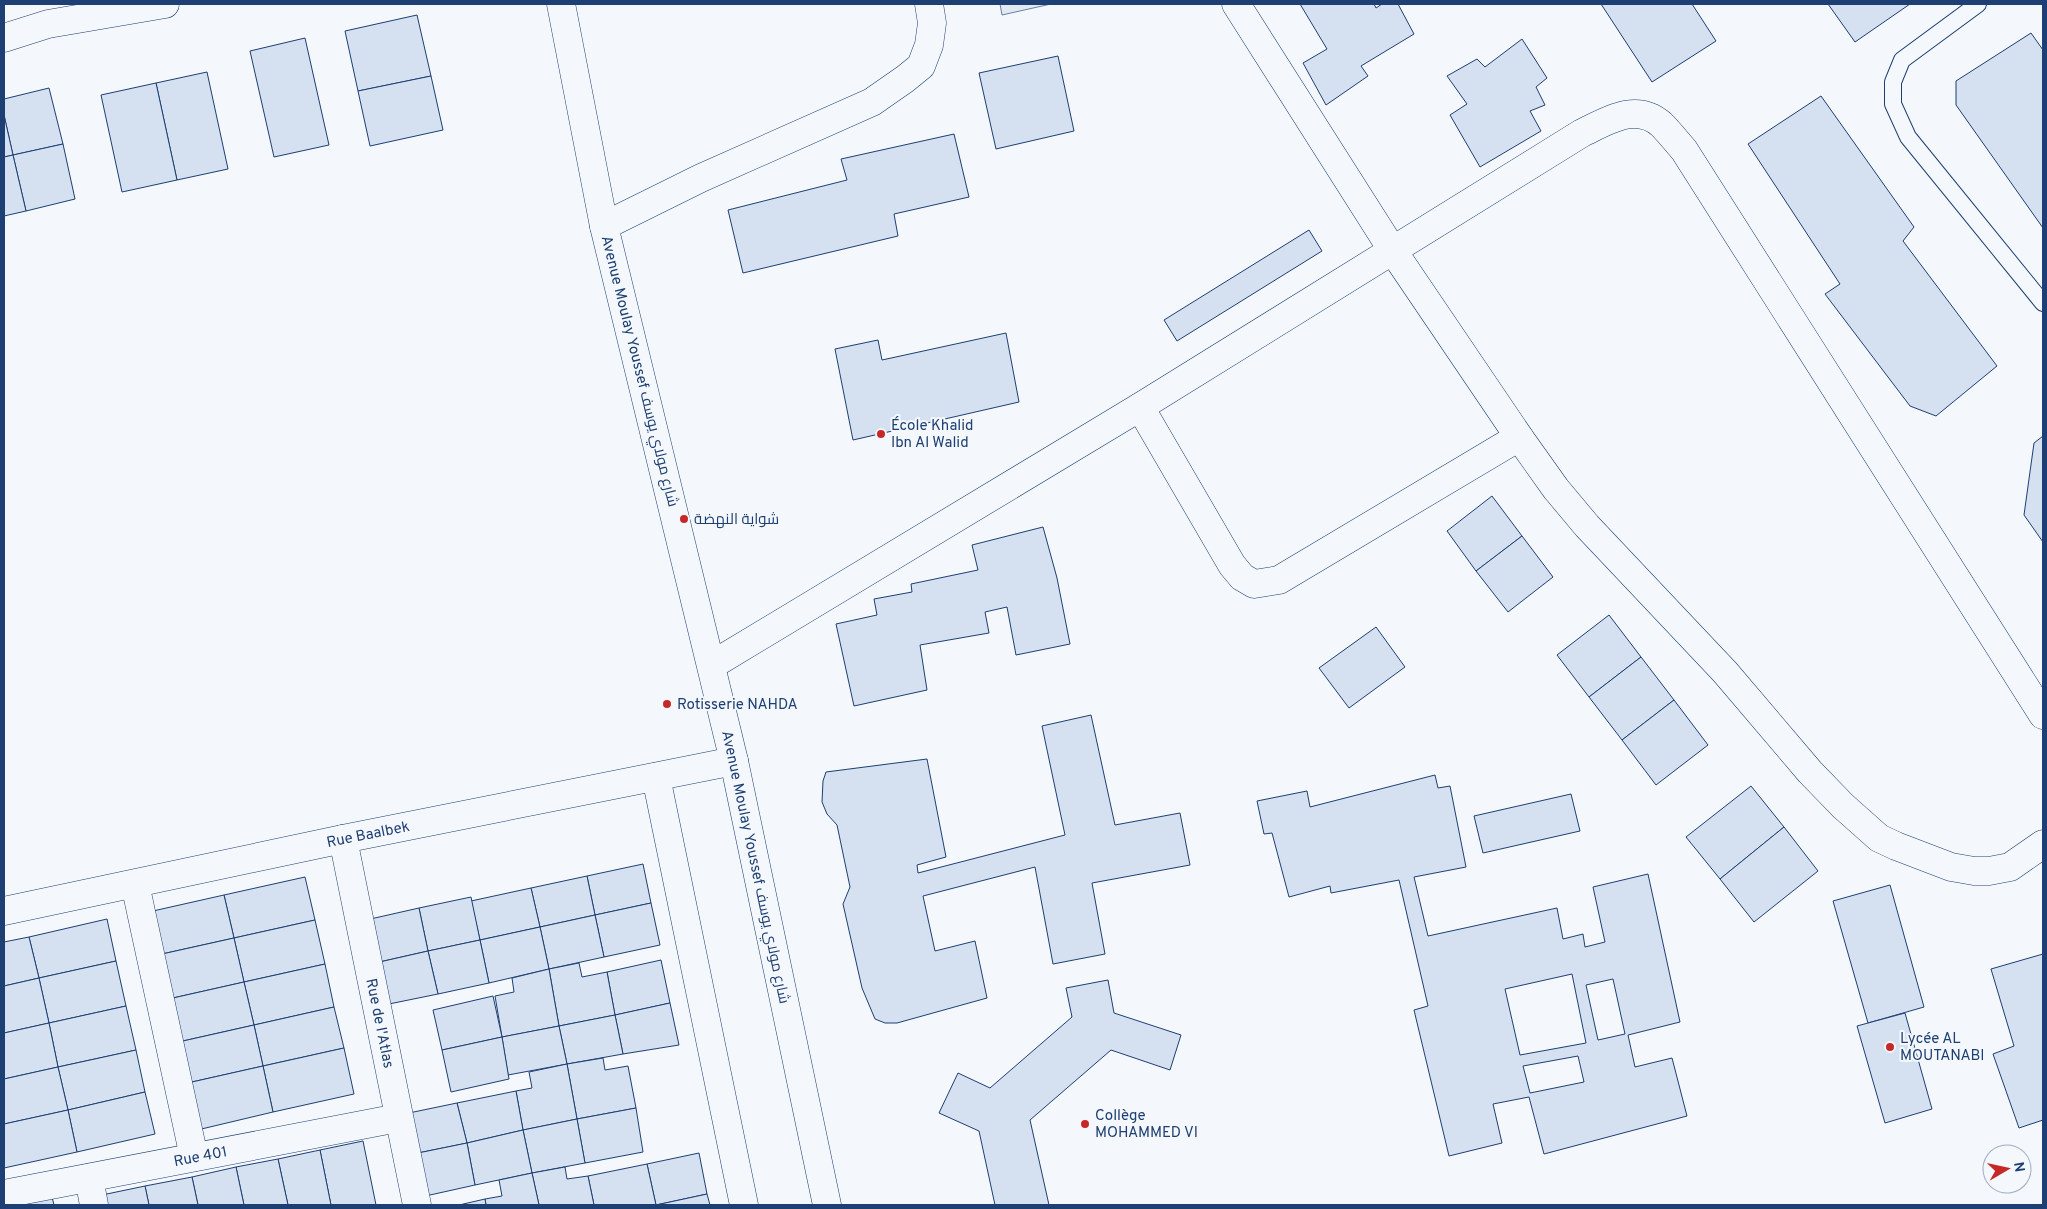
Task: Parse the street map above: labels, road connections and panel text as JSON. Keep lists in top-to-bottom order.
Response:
{
  "streets": {
    "street": [
      "Avenue Moulay Youssef شارع مولاي يوسف",
      "Rue Baalbek",
      "Rue de l'Atlas",
      "Rue 401"
    ]
  },
  "crossings": [
    ["Avenue Moulay Youssef شارع مولاي يوسف", "Rue Baalbek"],
    ["Rue Baalbek", "Rue de l'Atlas"],
    ["Rue de l'Atlas", "Rue 401"]
  ],
  "places": [
    "École Khalid Ibn Al Walid",
    "شواية النهضة",
    "Rotisserie NAHDA",
    "Lycée AL MOUTANABI",
    "Collège MOHAMMED VI"
  ],
  "north": "right"
}
